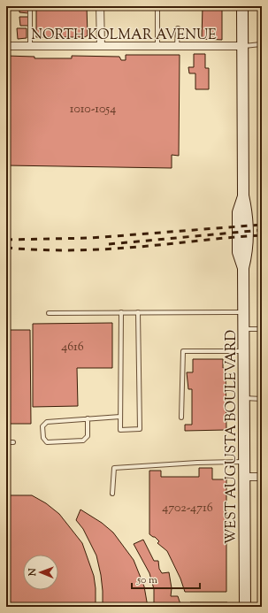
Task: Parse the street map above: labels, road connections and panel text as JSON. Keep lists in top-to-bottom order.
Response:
{
  "streets": {
    "street": ["NORTH KOLMAR AVENUE", "WEST AUGUSTA BOULEVARD"]
  },
  "crossings": [
    ["NORTH KOLMAR AVENUE", "WEST AUGUSTA BOULEVARD"]
  ],
  "house_numbers": ["1010-1054", "4616", "4702-4716"],
  "scale_bar": "50 m",
  "north": "left"
}
